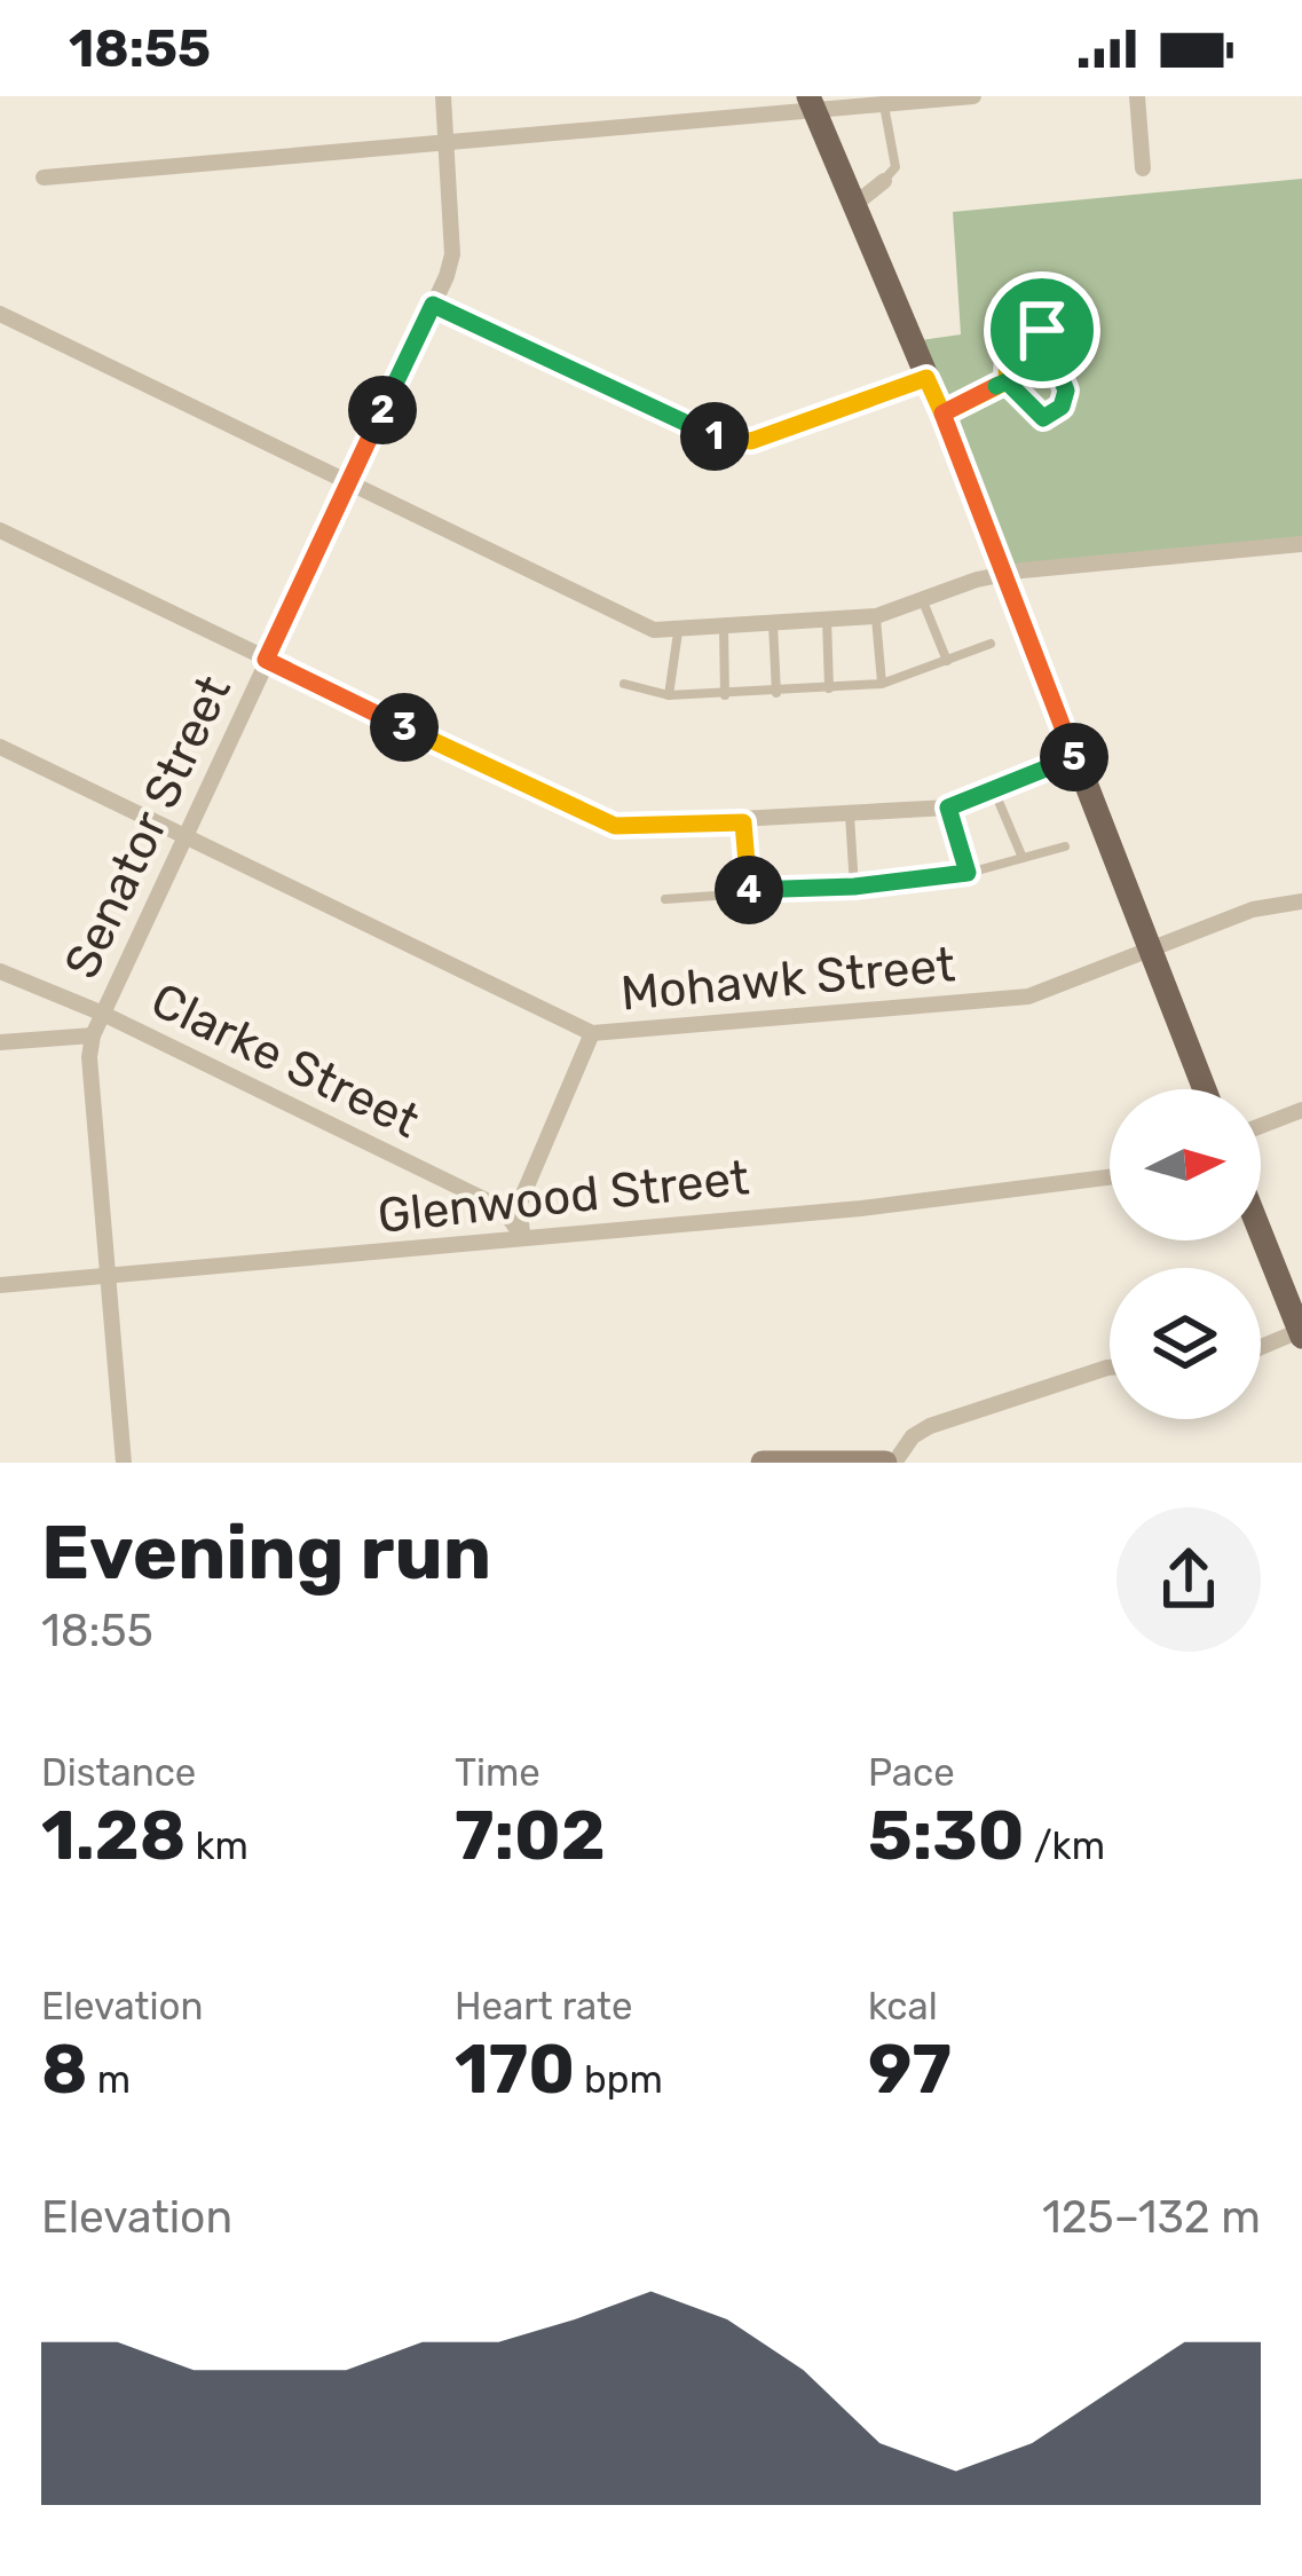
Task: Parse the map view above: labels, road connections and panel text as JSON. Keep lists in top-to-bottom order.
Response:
{
  "streets": {
    "street": [
      "Senator Street",
      "Mohawk Street",
      "Clarke Street",
      "Glenwood Street"
    ]
  },
  "crossings": [
    ["Senator Street", "Mohawk Street"],
    ["Senator Street", "Clarke Street"],
    ["Senator Street", "Glenwood Street"],
    ["Clarke Street", "Glenwood Street"]
  ],
  "north": "right",
  "page": {
    "status": "18:55",
    "pins": [
      "2",
      "1",
      "3",
      "5",
      "4"
    ],
    "heading": ["Evening run", "18:55"],
    "stats": [
      ["Distance", "1.28 km"],
      ["Time", "7:02"],
      ["Pace", "5:30 /km"],
      ["Elevation", "8 m"],
      ["Heart rate", "170 bpm"],
      ["kcal", "97"]
    ],
    "chart": ["Elevation", "125–132 m"]
  }
}
